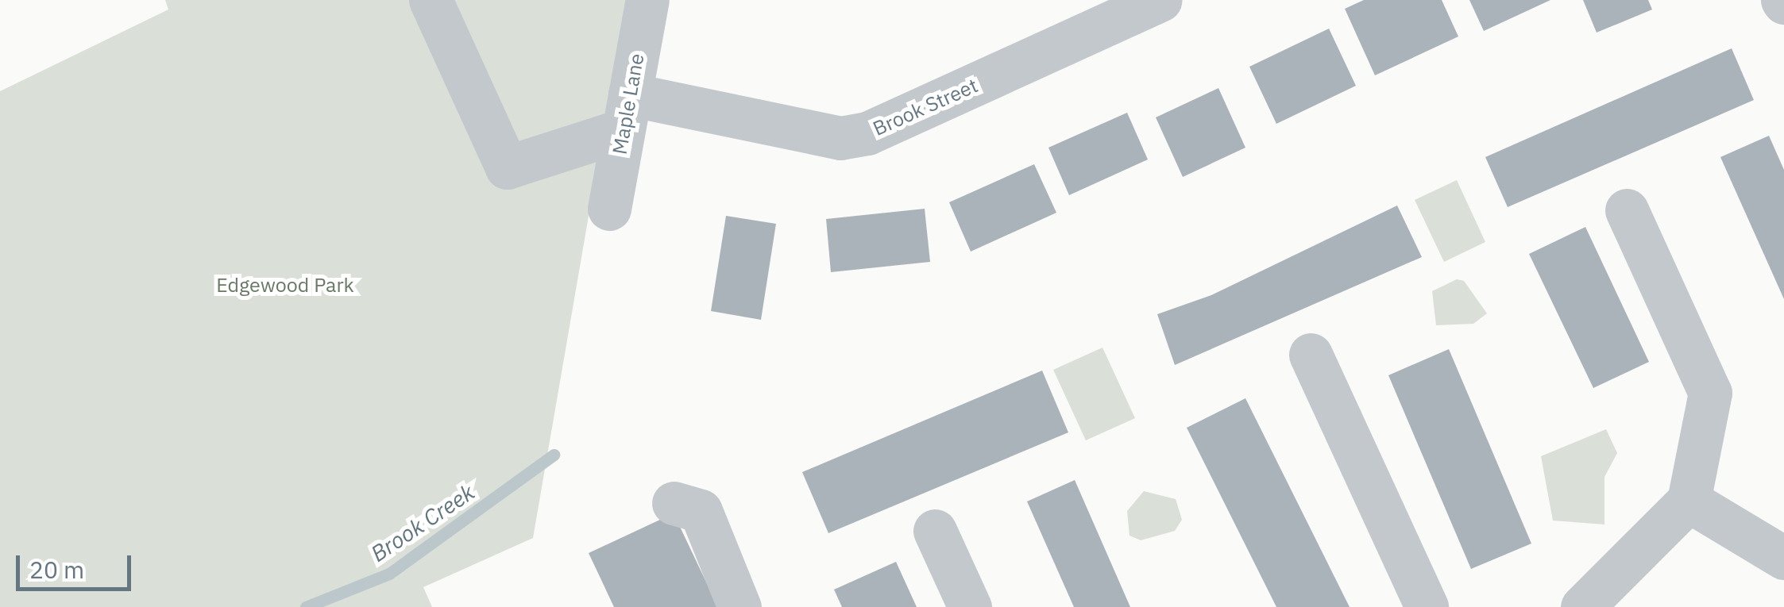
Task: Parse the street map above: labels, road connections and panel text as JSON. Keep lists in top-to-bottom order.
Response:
{
  "streets": {
    "street": ["Maple Lane", "Brook Street"]
  },
  "crossings": [
    ["Maple Lane", "Brook Street"]
  ],
  "water": ["Brook Creek"],
  "parks": ["Edgewood Park"],
  "scale_bar": "20 m"
}
